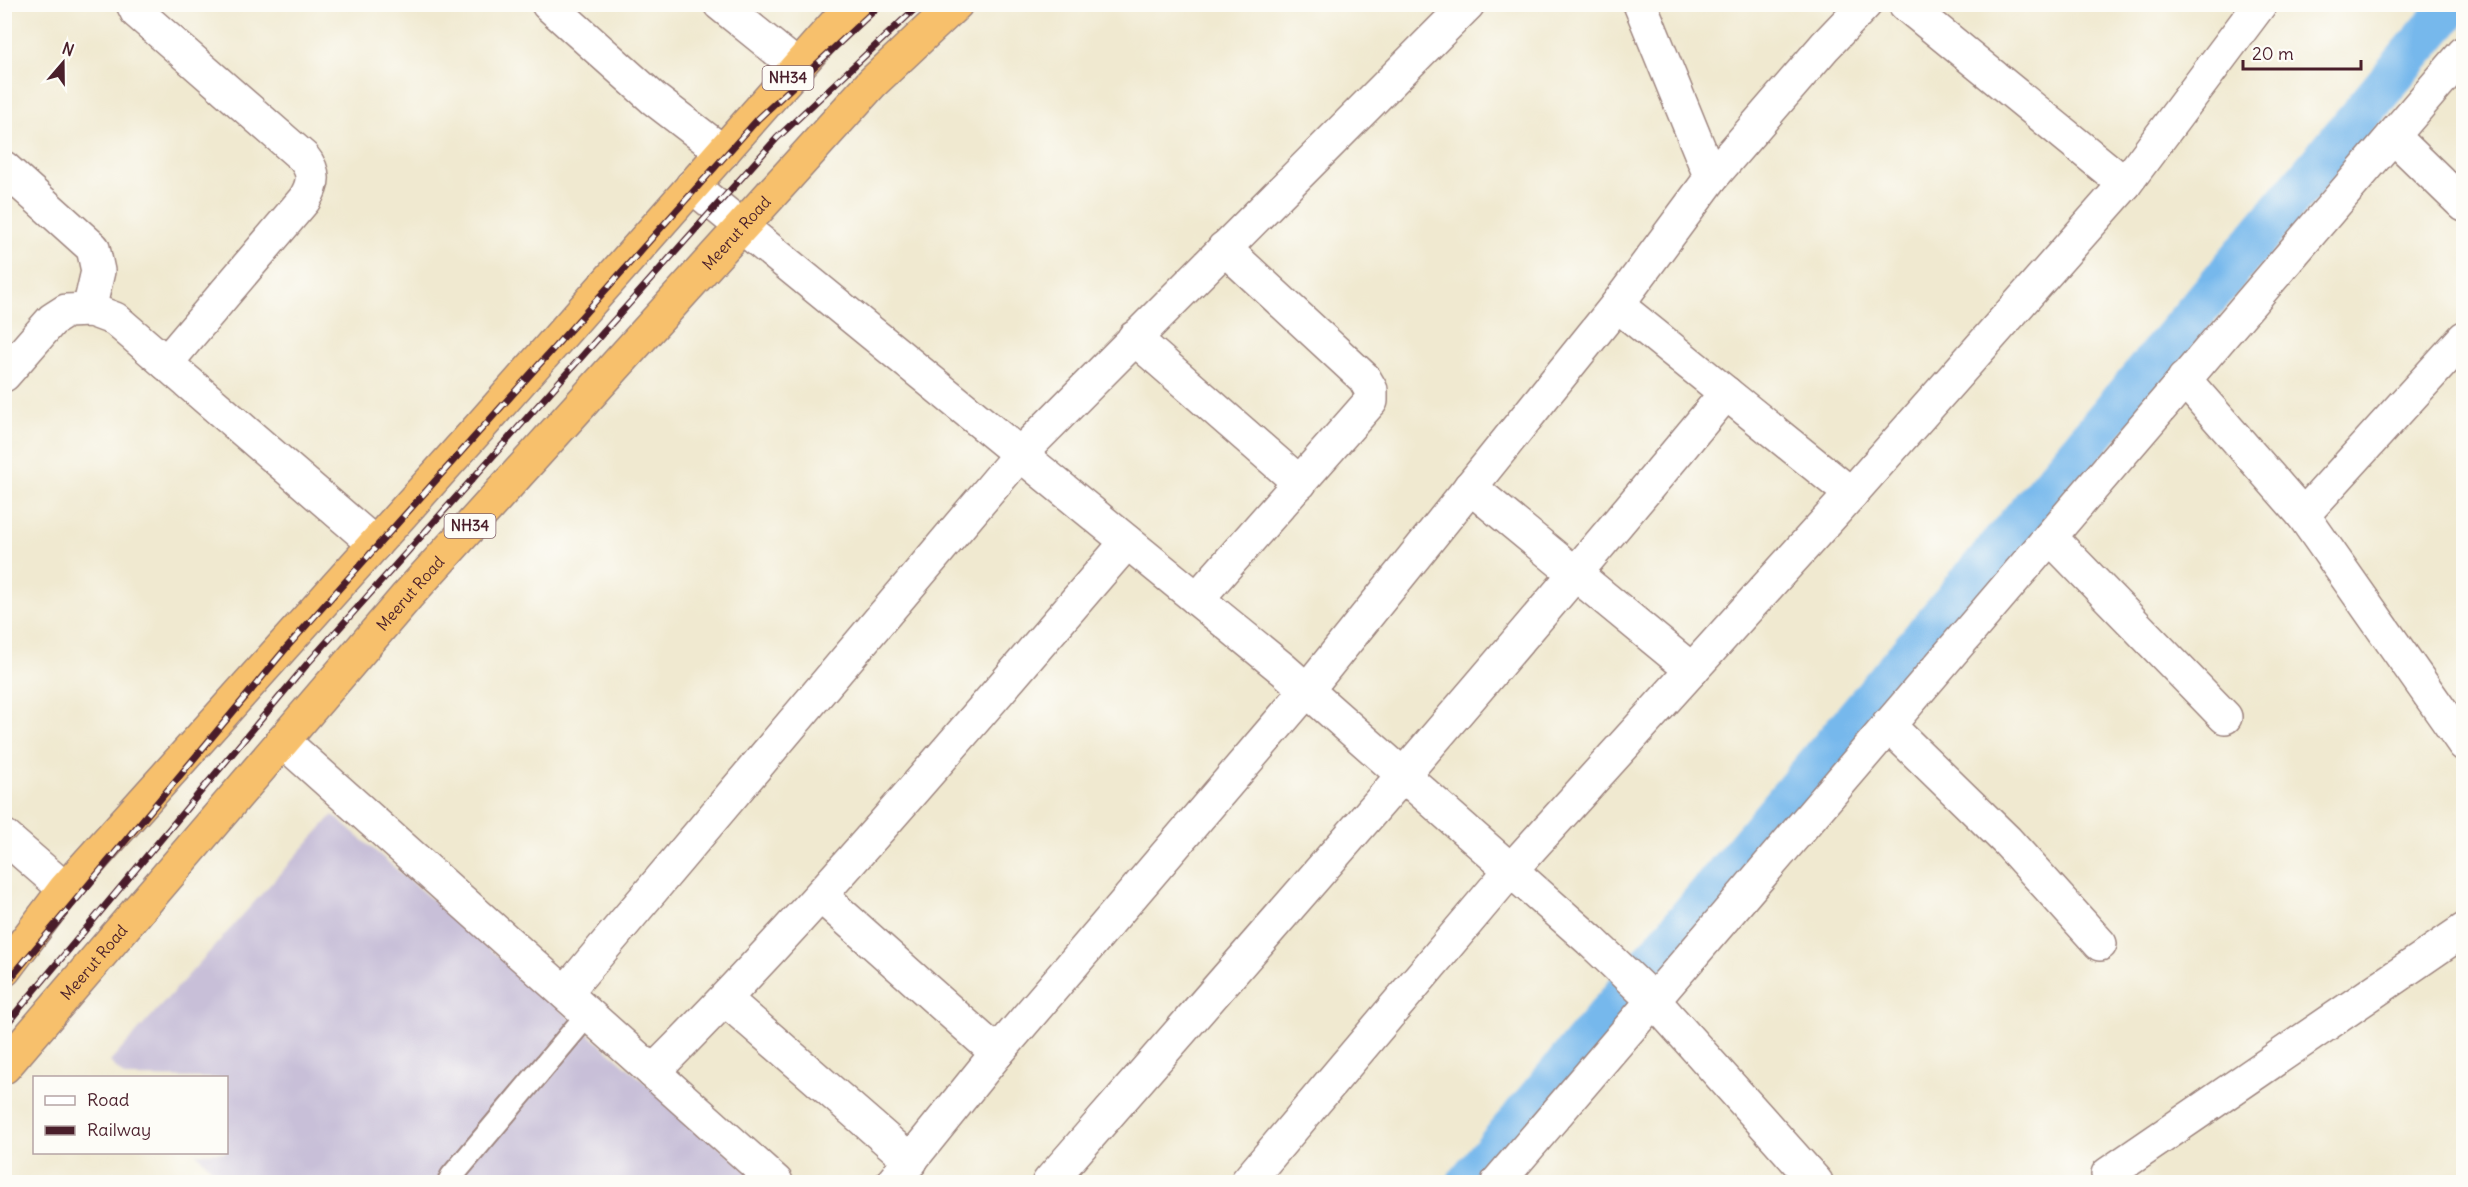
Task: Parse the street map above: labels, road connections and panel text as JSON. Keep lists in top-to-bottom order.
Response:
{
  "streets": {
    "highway": ["NH34", "Meerut Road"]
  },
  "legend": ["Road", "Railway"],
  "scale_bar": "20 m",
  "north": "top"
}
